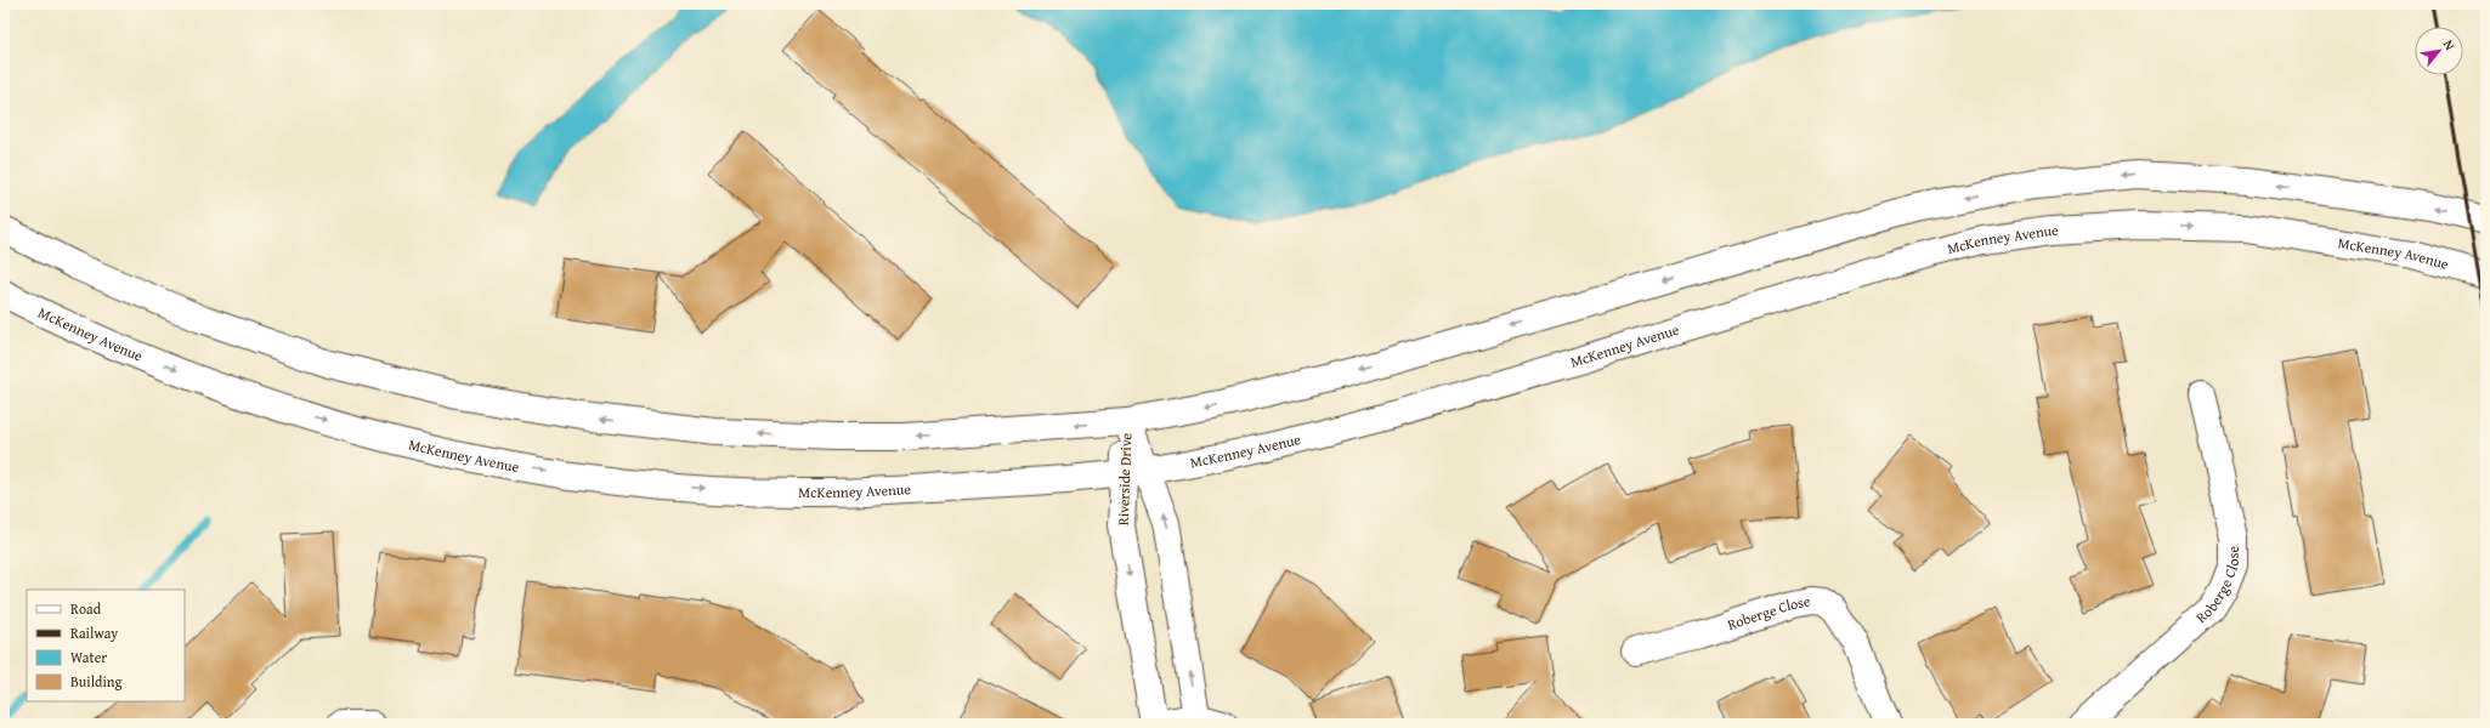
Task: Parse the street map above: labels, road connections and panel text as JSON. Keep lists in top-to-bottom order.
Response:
{
  "streets": {
    "main road": ["McKenney Avenue", "Riverside Drive", "Roberge Close"]
  },
  "crossings": [
    ["McKenney Avenue", "Riverside Drive"]
  ],
  "legend": [
    "Road",
    "Railway",
    "Water",
    "Building"
  ],
  "north": "top right"
}
